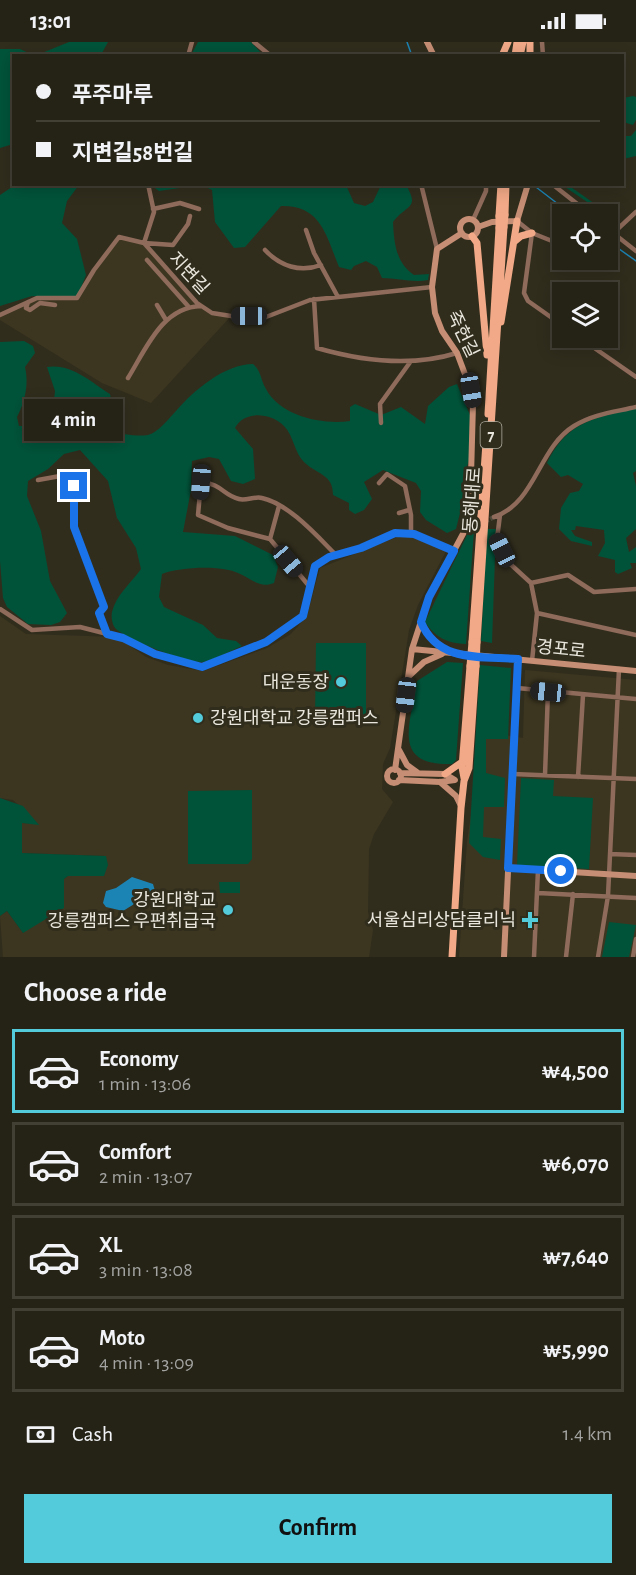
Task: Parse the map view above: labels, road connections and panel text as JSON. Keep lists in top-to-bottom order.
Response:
{
  "streets": {
    "main road": ["7", "동해대로"],
    "street": ["지변길", "죽헌길", "경포로"]
  },
  "crossings": [
    ["지변길", "죽헌길"]
  ],
  "places": {
    "other": ["대운동장", "강원대학교 강릉캠퍼스", "강원대학교 강릉캠퍼스 우편취급국"],
    "health": ["서울심리상담클리닉"]
  },
  "page": {
    "status": "13:01",
    "banner": ["푸주마루", "지변길58번길"],
    "bubble": "4 min",
    "heading": "Choose a ride",
    "list": [
      {
        "name": "Economy",
        "note": "1 min · 13:06",
        "value": "₩4,500"
      },
      {
        "name": "Comfort",
        "note": "2 min · 13:07",
        "value": "₩6,070"
      },
      {
        "name": "XL",
        "note": "3 min · 13:08",
        "value": "₩7,640"
      },
      {
        "name": "Moto",
        "note": "4 min · 13:09",
        "value": "₩5,990"
      }
    ],
    "pay": ["Cash", "1.4 km"],
    "buttons": "Confirm"
  }
}
